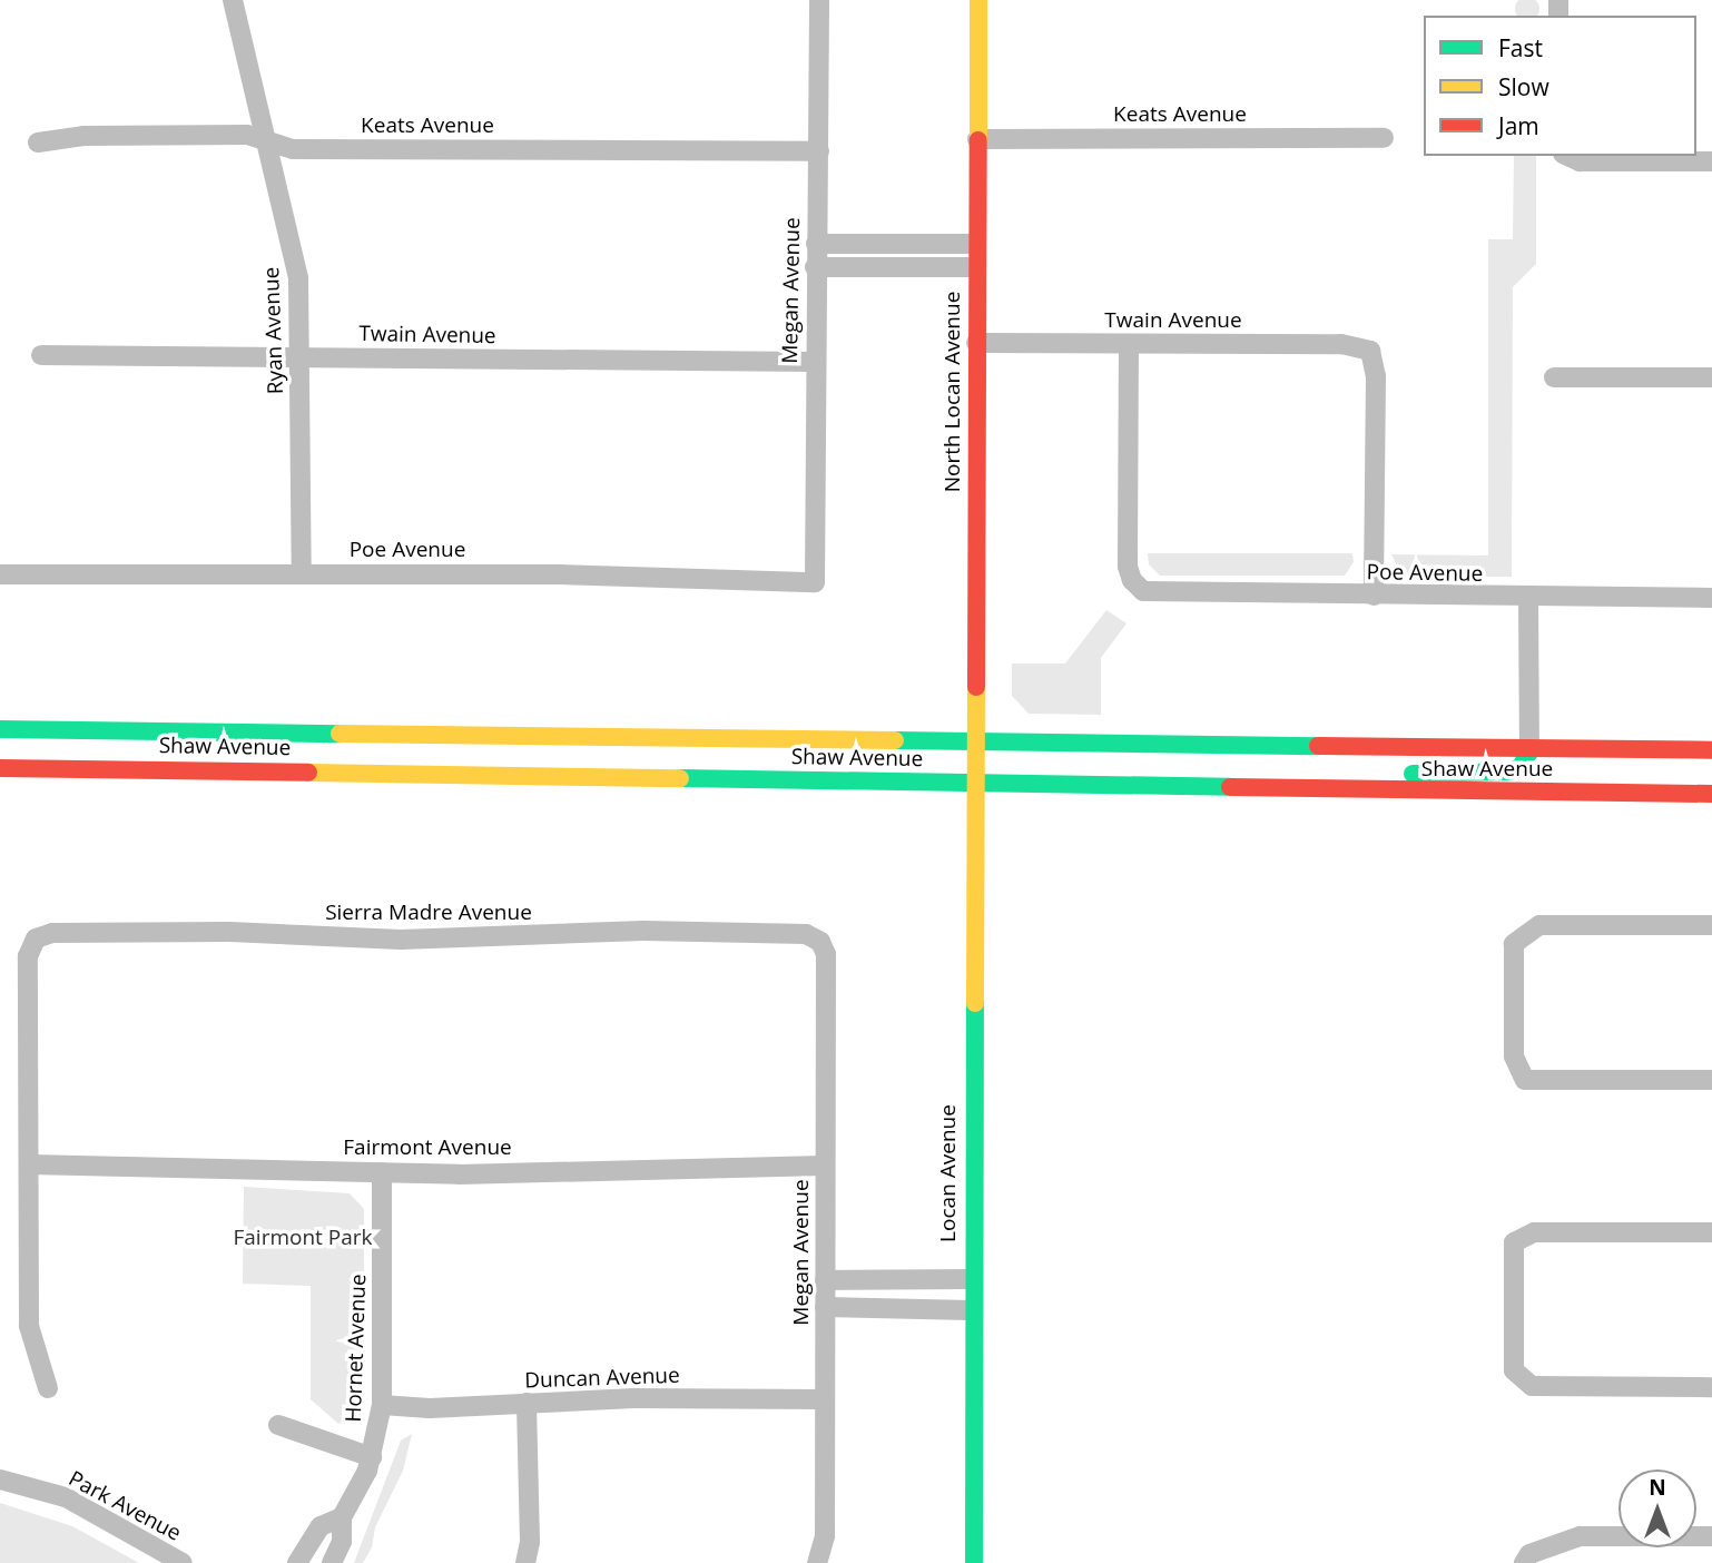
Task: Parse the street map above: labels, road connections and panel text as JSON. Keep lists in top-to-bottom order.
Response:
{
  "streets": {
    "main road": ["North Locan Avenue", "Shaw Avenue", "Locan Avenue"],
    "street": [
      "Keats Avenue",
      "Megan Avenue",
      "Twain Avenue",
      "Ryan Avenue",
      "Poe Avenue",
      "Sierra Madre Avenue",
      "Fairmont Avenue",
      "Hornet Avenue",
      "Duncan Avenue",
      "Park Avenue"
    ]
  },
  "crossings": [
    ["Keats Avenue", "Megan Avenue"],
    ["Keats Avenue", "Ryan Avenue"],
    ["Keats Avenue", "North Locan Avenue"],
    ["Megan Avenue", "Twain Avenue"],
    ["Megan Avenue", "Poe Avenue"],
    ["Megan Avenue", "Sierra Madre Avenue"],
    ["Megan Avenue", "Fairmont Avenue"],
    ["Megan Avenue", "Duncan Avenue"],
    ["Twain Avenue", "Ryan Avenue"],
    ["Twain Avenue", "North Locan Avenue"],
    ["Twain Avenue", "Poe Avenue"],
    ["Ryan Avenue", "Poe Avenue"],
    ["North Locan Avenue", "Shaw Avenue"],
    ["North Locan Avenue", "Locan Avenue"],
    ["Shaw Avenue", "Locan Avenue"],
    ["Sierra Madre Avenue", "Fairmont Avenue"],
    ["Fairmont Avenue", "Hornet Avenue"],
    ["Hornet Avenue", "Duncan Avenue"]
  ],
  "parks": ["Fairmont Park"],
  "legend": ["Fast", "Slow", "Jam"],
  "north": "top"
}
